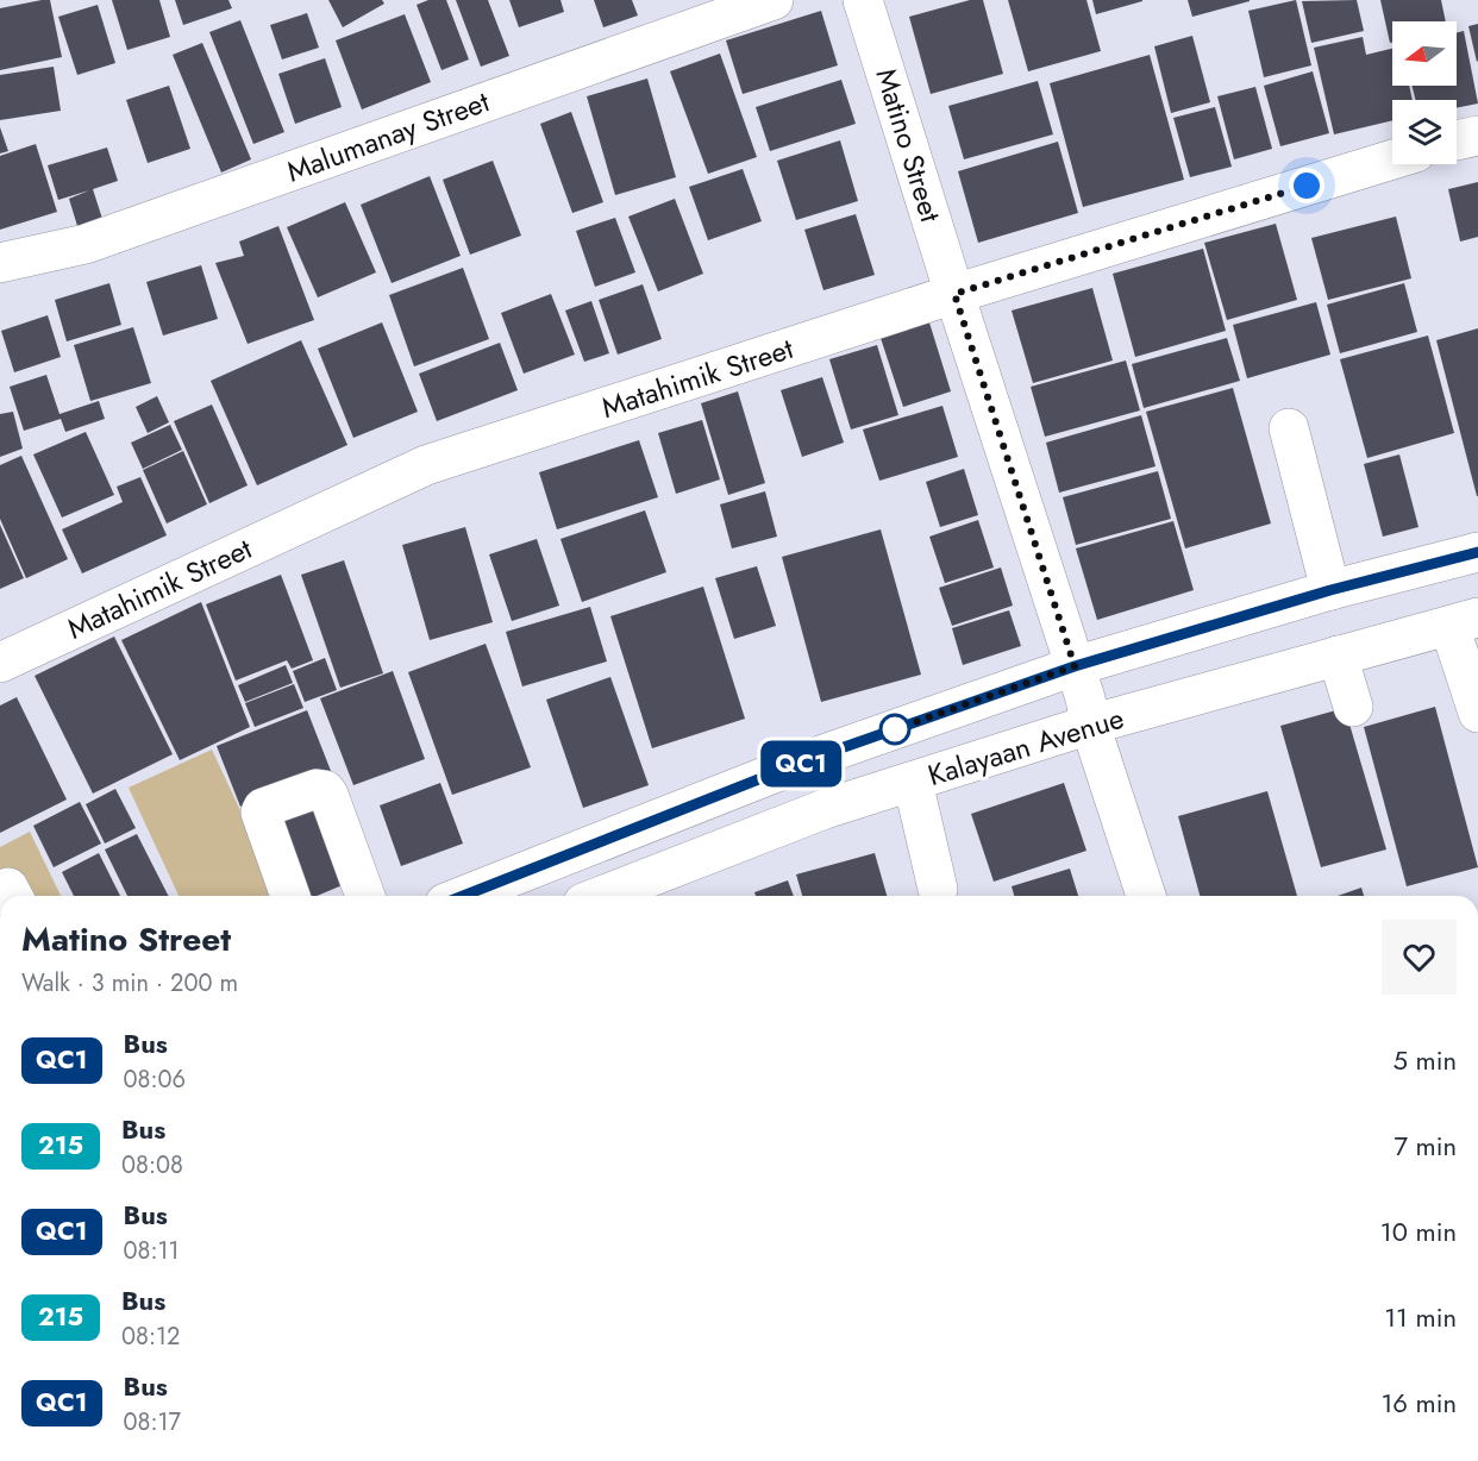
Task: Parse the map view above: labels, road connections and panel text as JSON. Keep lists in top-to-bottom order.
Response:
{
  "streets": {
    "street": [
      "Malumanay Street",
      "Matino Street",
      "Matahimik Street",
      "Kalayaan Avenue"
    ]
  },
  "crossings": [
    ["Matino Street", "Matahimik Street"],
    ["Matino Street", "Kalayaan Avenue"]
  ],
  "lines": ["bus line QC1"],
  "north": "left",
  "page": {
    "on_map": "QC1",
    "heading": ["Matino Street", "Walk · 3 min · 200 m"],
    "list": [
      {
        "mark": "QC1",
        "name": "Bus",
        "note": "08:06",
        "value": "5 min"
      },
      {
        "mark": "215",
        "name": "Bus",
        "note": "08:08",
        "value": "7 min"
      },
      {
        "mark": "QC1",
        "name": "Bus",
        "note": "08:11",
        "value": "10 min"
      },
      {
        "mark": "215",
        "name": "Bus",
        "note": "08:12",
        "value": "11 min"
      },
      {
        "mark": "QC1",
        "name": "Bus",
        "note": "08:17",
        "value": "16 min"
      }
    ]
  }
}
